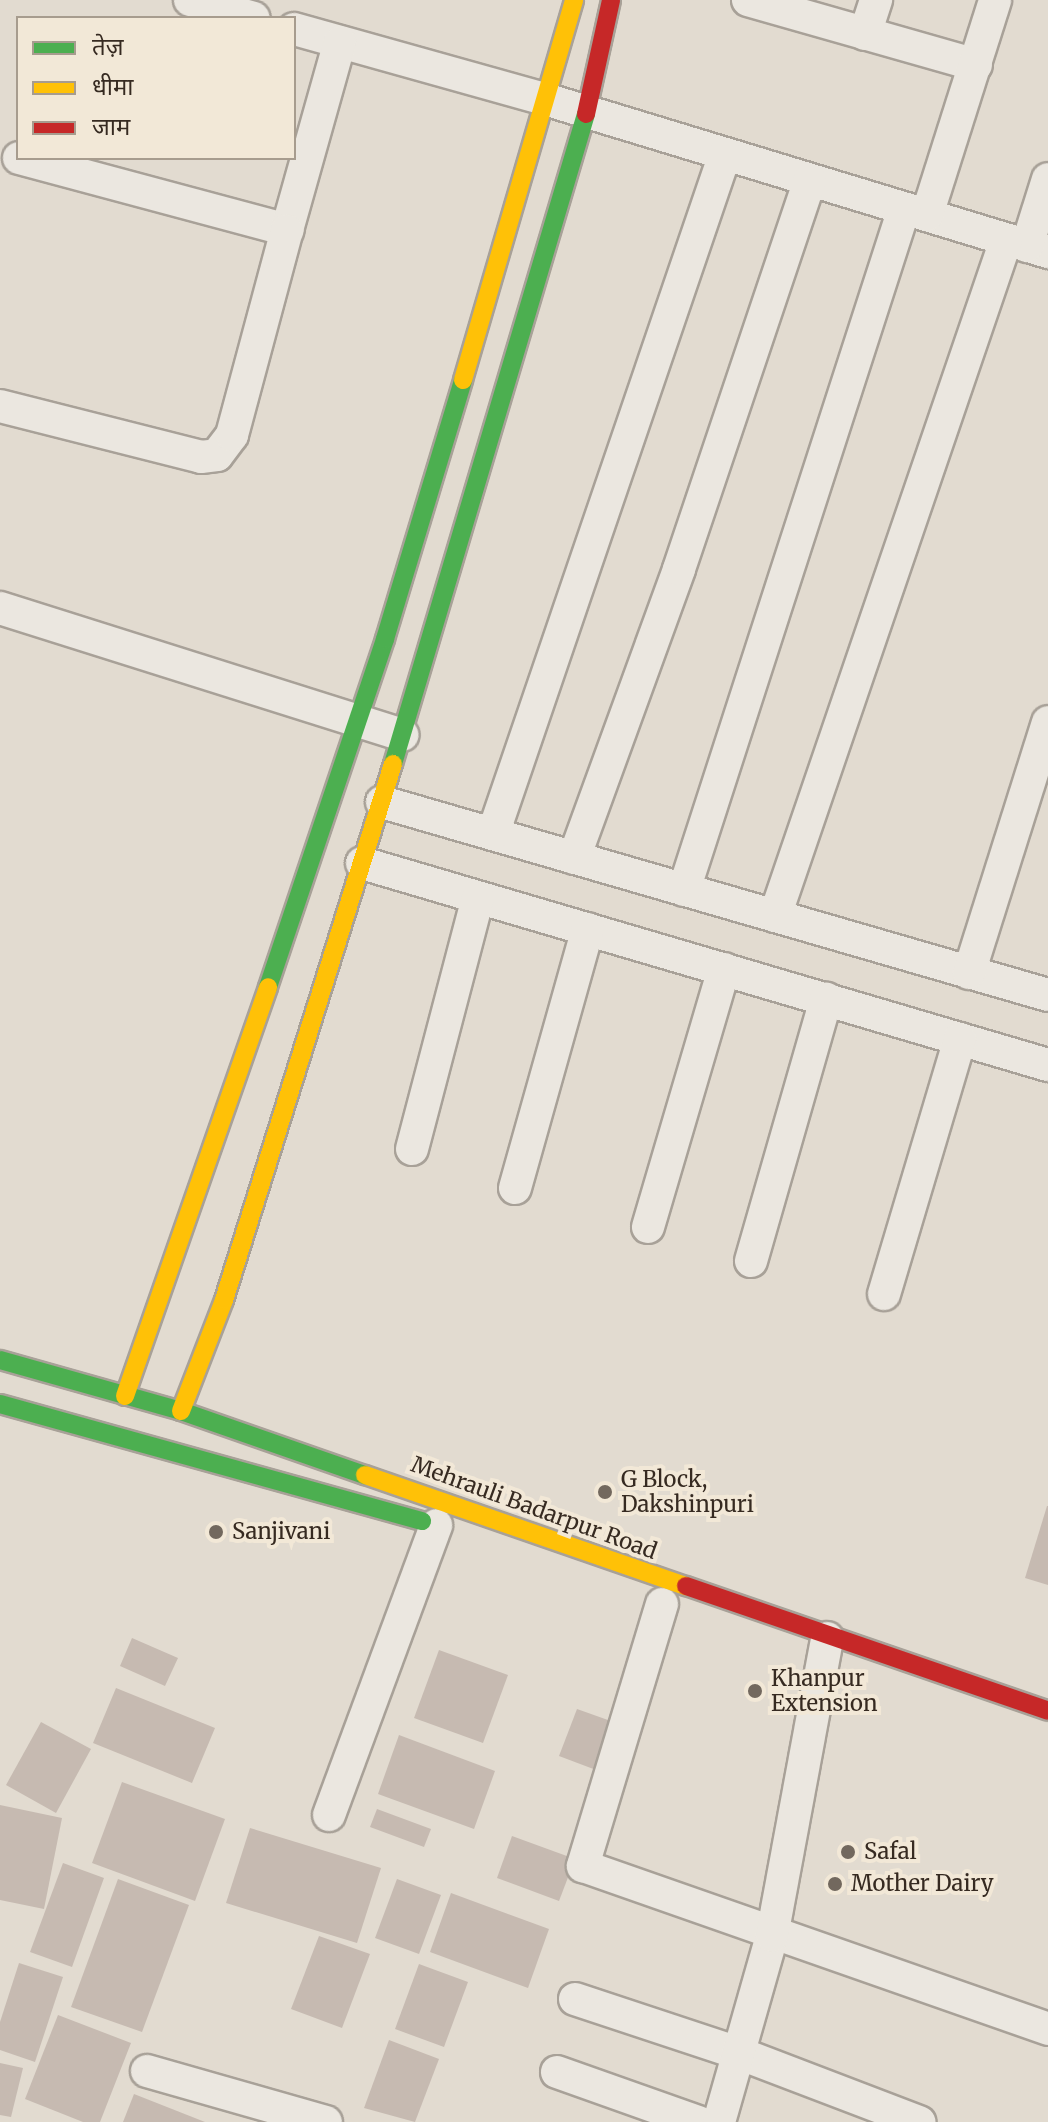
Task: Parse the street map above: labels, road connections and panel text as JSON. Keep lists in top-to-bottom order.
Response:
{
  "streets": {
    "street": ["Mehrauli Badarpur Road"]
  },
  "places": [
    "G Block, Dakshinpuri",
    "Sanjivani",
    "Khanpur Extension",
    "Safal",
    "Mother Dairy"
  ],
  "legend": ["तेज़", "धीमा", "जाम"]
}
